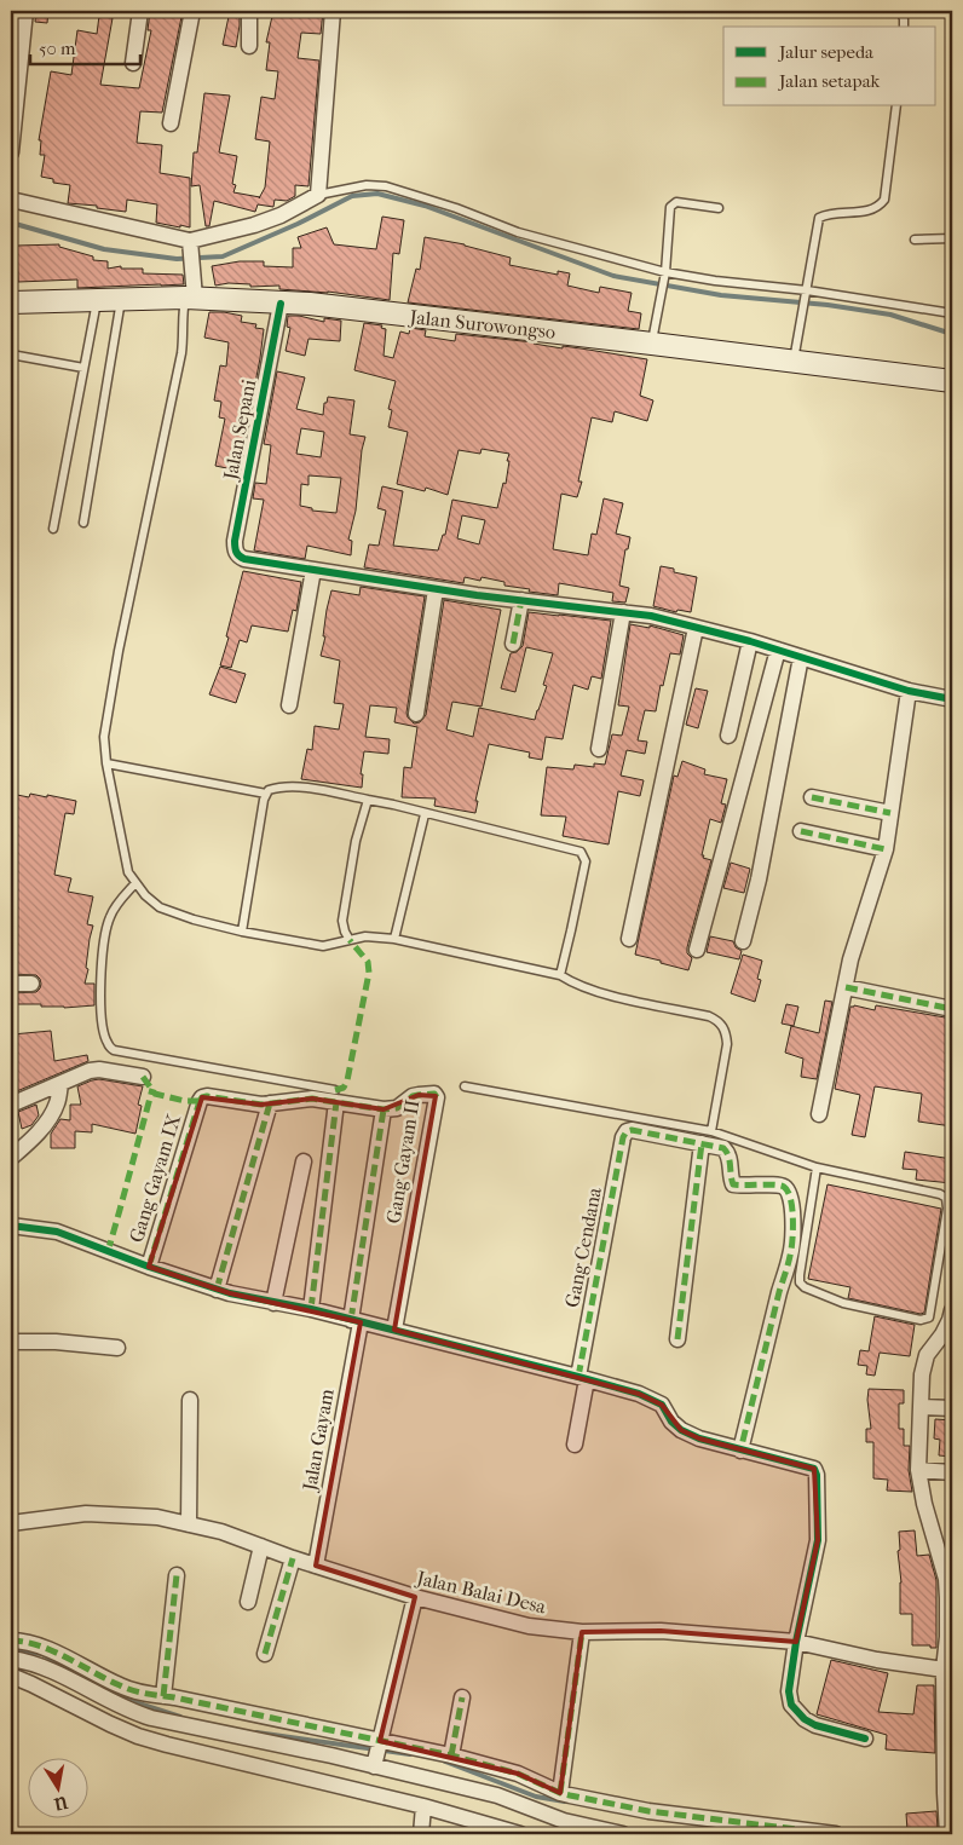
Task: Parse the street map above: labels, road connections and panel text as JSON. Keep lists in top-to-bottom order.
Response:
{
  "streets": {
    "street": [
      "Jalan Surowongso",
      "Jalan Sepani",
      "Gang Gayam II",
      "Gang Gayam IX",
      "Gang Cendana",
      "Jalan Gayam",
      "Jalan Balai Desa"
    ]
  },
  "crossings": [
    ["Jalan Surowongso", "Jalan Sepani"],
    ["Gang Gayam II", "Gang Gayam IX"],
    ["Gang Gayam II", "Jalan Gayam"],
    ["Jalan Gayam", "Jalan Balai Desa"]
  ],
  "legend": ["Jalur sepeda", "Jalan setapak"],
  "scale_bar": "50 m",
  "north": "bottom"
}
